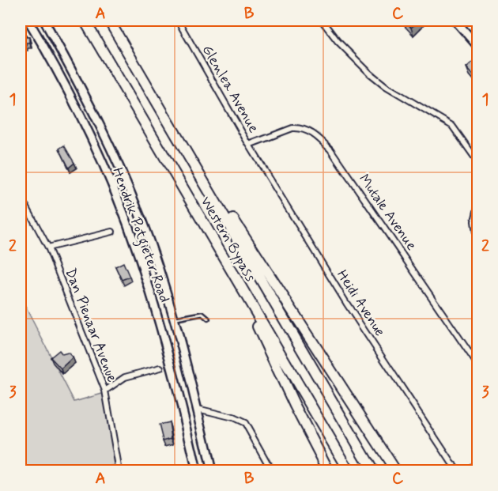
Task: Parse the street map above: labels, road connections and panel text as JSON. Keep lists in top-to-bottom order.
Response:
{
  "streets": {
    "highway": ["Western Bypass"],
    "main road": ["Hendrik Potgieter Road"],
    "street": [
      "Glenlea Avenue",
      "Mutale Avenue",
      "Heidi Avenue",
      "Dan Pienaar Avenue"
    ]
  },
  "crossings": [
    ["Glenlea Avenue", "Mutale Avenue"],
    ["Glenlea Avenue", "Heidi Avenue"],
    ["Mutale Avenue", "Heidi Avenue"]
  ],
  "grid": {
    "columns": ["A", "B", "C"],
    "rows": ["1", "2", "3"]
  }
}
